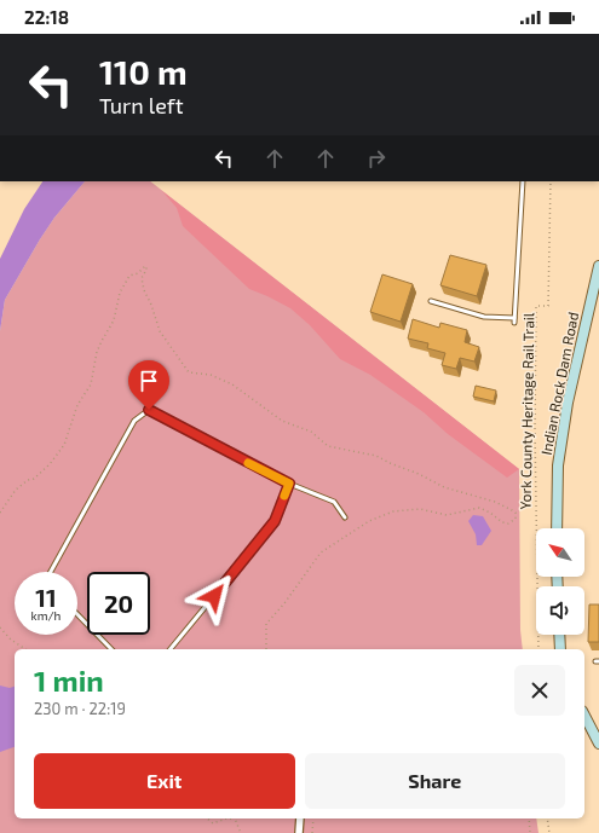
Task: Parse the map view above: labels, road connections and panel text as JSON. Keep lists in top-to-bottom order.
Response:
{
  "streets": {
    "street": ["Indian Rock Dam Road"],
    "path": ["York County Heritage Rail Trail"]
  },
  "north": "top left",
  "page": {
    "status": "22:18",
    "turn": ["110 m", "Turn left"],
    "speed": "11 km/h",
    "limit": "20",
    "heading": ["1 min", "230 m · 22:19"],
    "buttons": ["Exit", "Share"]
  }
}
